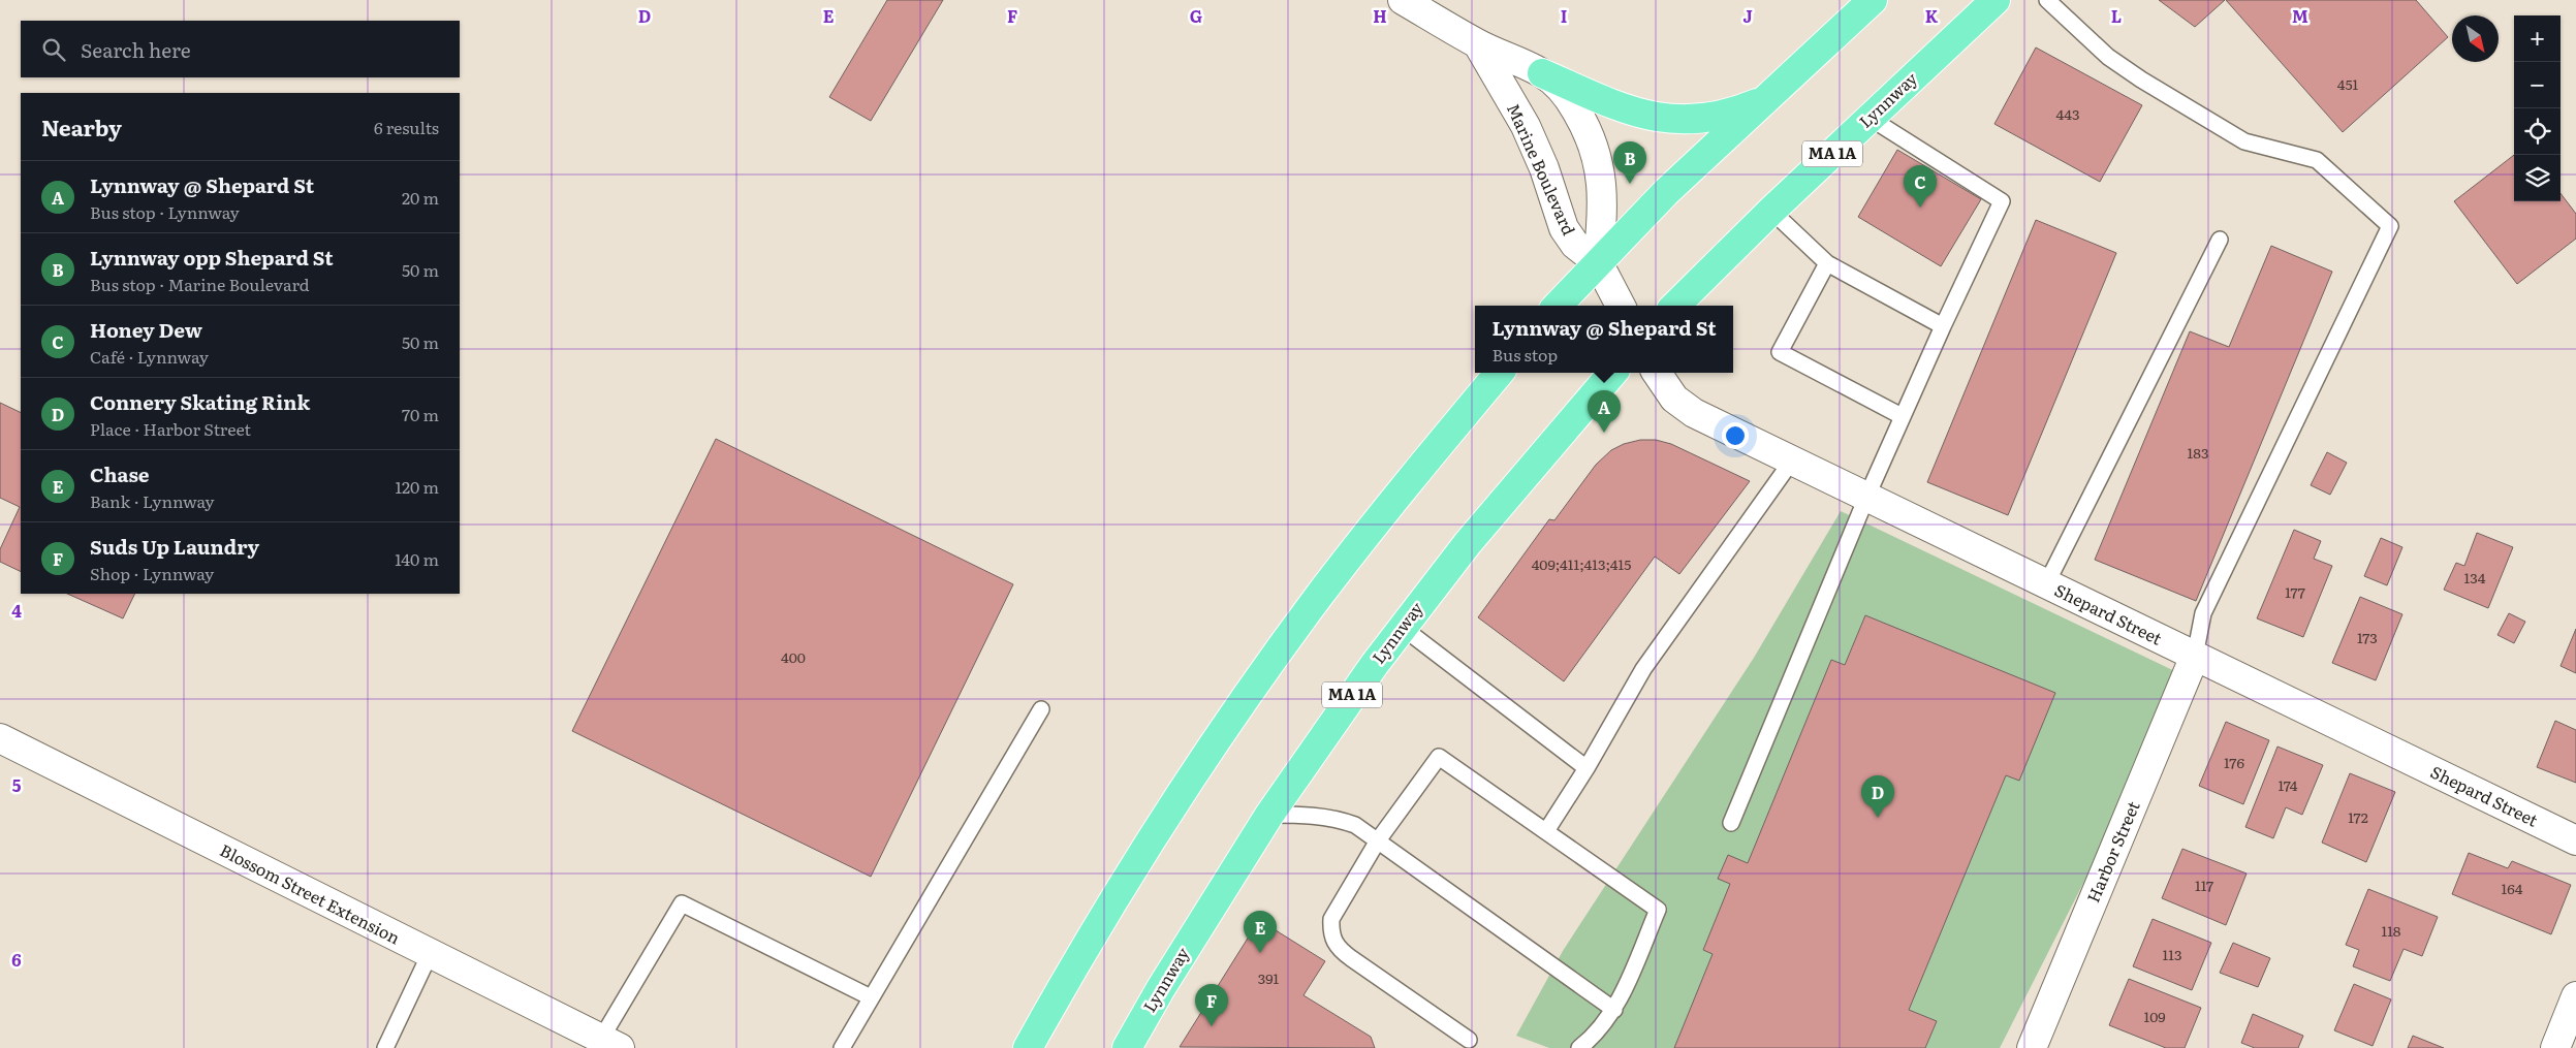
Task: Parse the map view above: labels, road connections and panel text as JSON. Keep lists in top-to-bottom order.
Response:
{
  "streets": {
    "highway": ["Lynnway", "MA 1A"],
    "street": [
      "Marine Boulevard",
      "Shepard Street",
      "Harbor Street",
      "Blossom Street Extension"
    ]
  },
  "crossings": [
    ["Shepard Street", "Harbor Street"]
  ],
  "house_numbers": [
    "451",
    "443",
    "183",
    "409;411;413;415",
    "134",
    "177",
    "173",
    "400",
    "176",
    "174",
    "172",
    "117",
    "164",
    "118",
    "113",
    "391",
    "109"
  ],
  "north": "bottom right",
  "page": {
    "map_buttons": ["+", "−"],
    "search": "Search here",
    "heading": ["Nearby", "6 results"],
    "pins": [
      "B",
      "C",
      "A",
      "D",
      "E",
      "F"
    ],
    "list": [
      {
        "mark": "A",
        "name": "Lynnway @ Shepard St",
        "note": "Bus stop · Lynnway",
        "value": "20 m"
      },
      {
        "mark": "B",
        "name": "Lynnway opp Shepard St",
        "note": "Bus stop · Marine Boulevard",
        "value": "50 m"
      },
      {
        "mark": "C",
        "name": "Honey Dew",
        "note": "Café · Lynnway",
        "value": "50 m"
      },
      {
        "mark": "D",
        "name": "Connery Skating Rink",
        "note": "Place · Harbor Street",
        "value": "70 m"
      },
      {
        "mark": "E",
        "name": "Chase",
        "note": "Bank · Lynnway",
        "value": "120 m"
      },
      {
        "mark": "F",
        "name": "Suds Up Laundry",
        "note": "Shop · Lynnway",
        "value": "140 m"
      }
    ],
    "popup": ["Lynnway @ Shepard St", "Bus stop"]
  },
  "grid": {
    "columns": [
      "D",
      "E",
      "F",
      "G",
      "H",
      "I",
      "J",
      "K",
      "L",
      "M"
    ],
    "rows": ["4", "5", "6"]
  }
}
